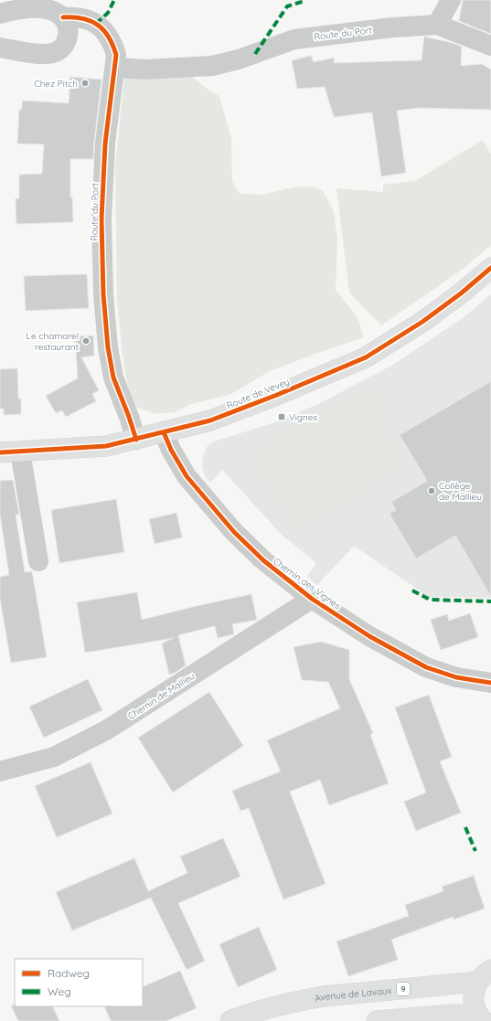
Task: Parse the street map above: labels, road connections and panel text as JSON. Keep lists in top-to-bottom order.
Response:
{
  "streets": {
    "main road": ["Route de Vevey", "9", "Avenue de Lavaux"],
    "street": ["Route du Port", "Chemin des Vignes", "Chemin de Mallieu"]
  },
  "crossings": [
    ["Route du Port", "Route de Vevey"],
    ["Route de Vevey", "Chemin des Vignes"],
    ["Chemin des Vignes", "Chemin de Mallieu"]
  ],
  "places": {
    "other": ["Chez Pitch", "Le chamarel restaurant", "Collège de Mallieu"],
    "transit": ["Vignes"]
  },
  "legend": ["Radweg", "Weg"]
}
